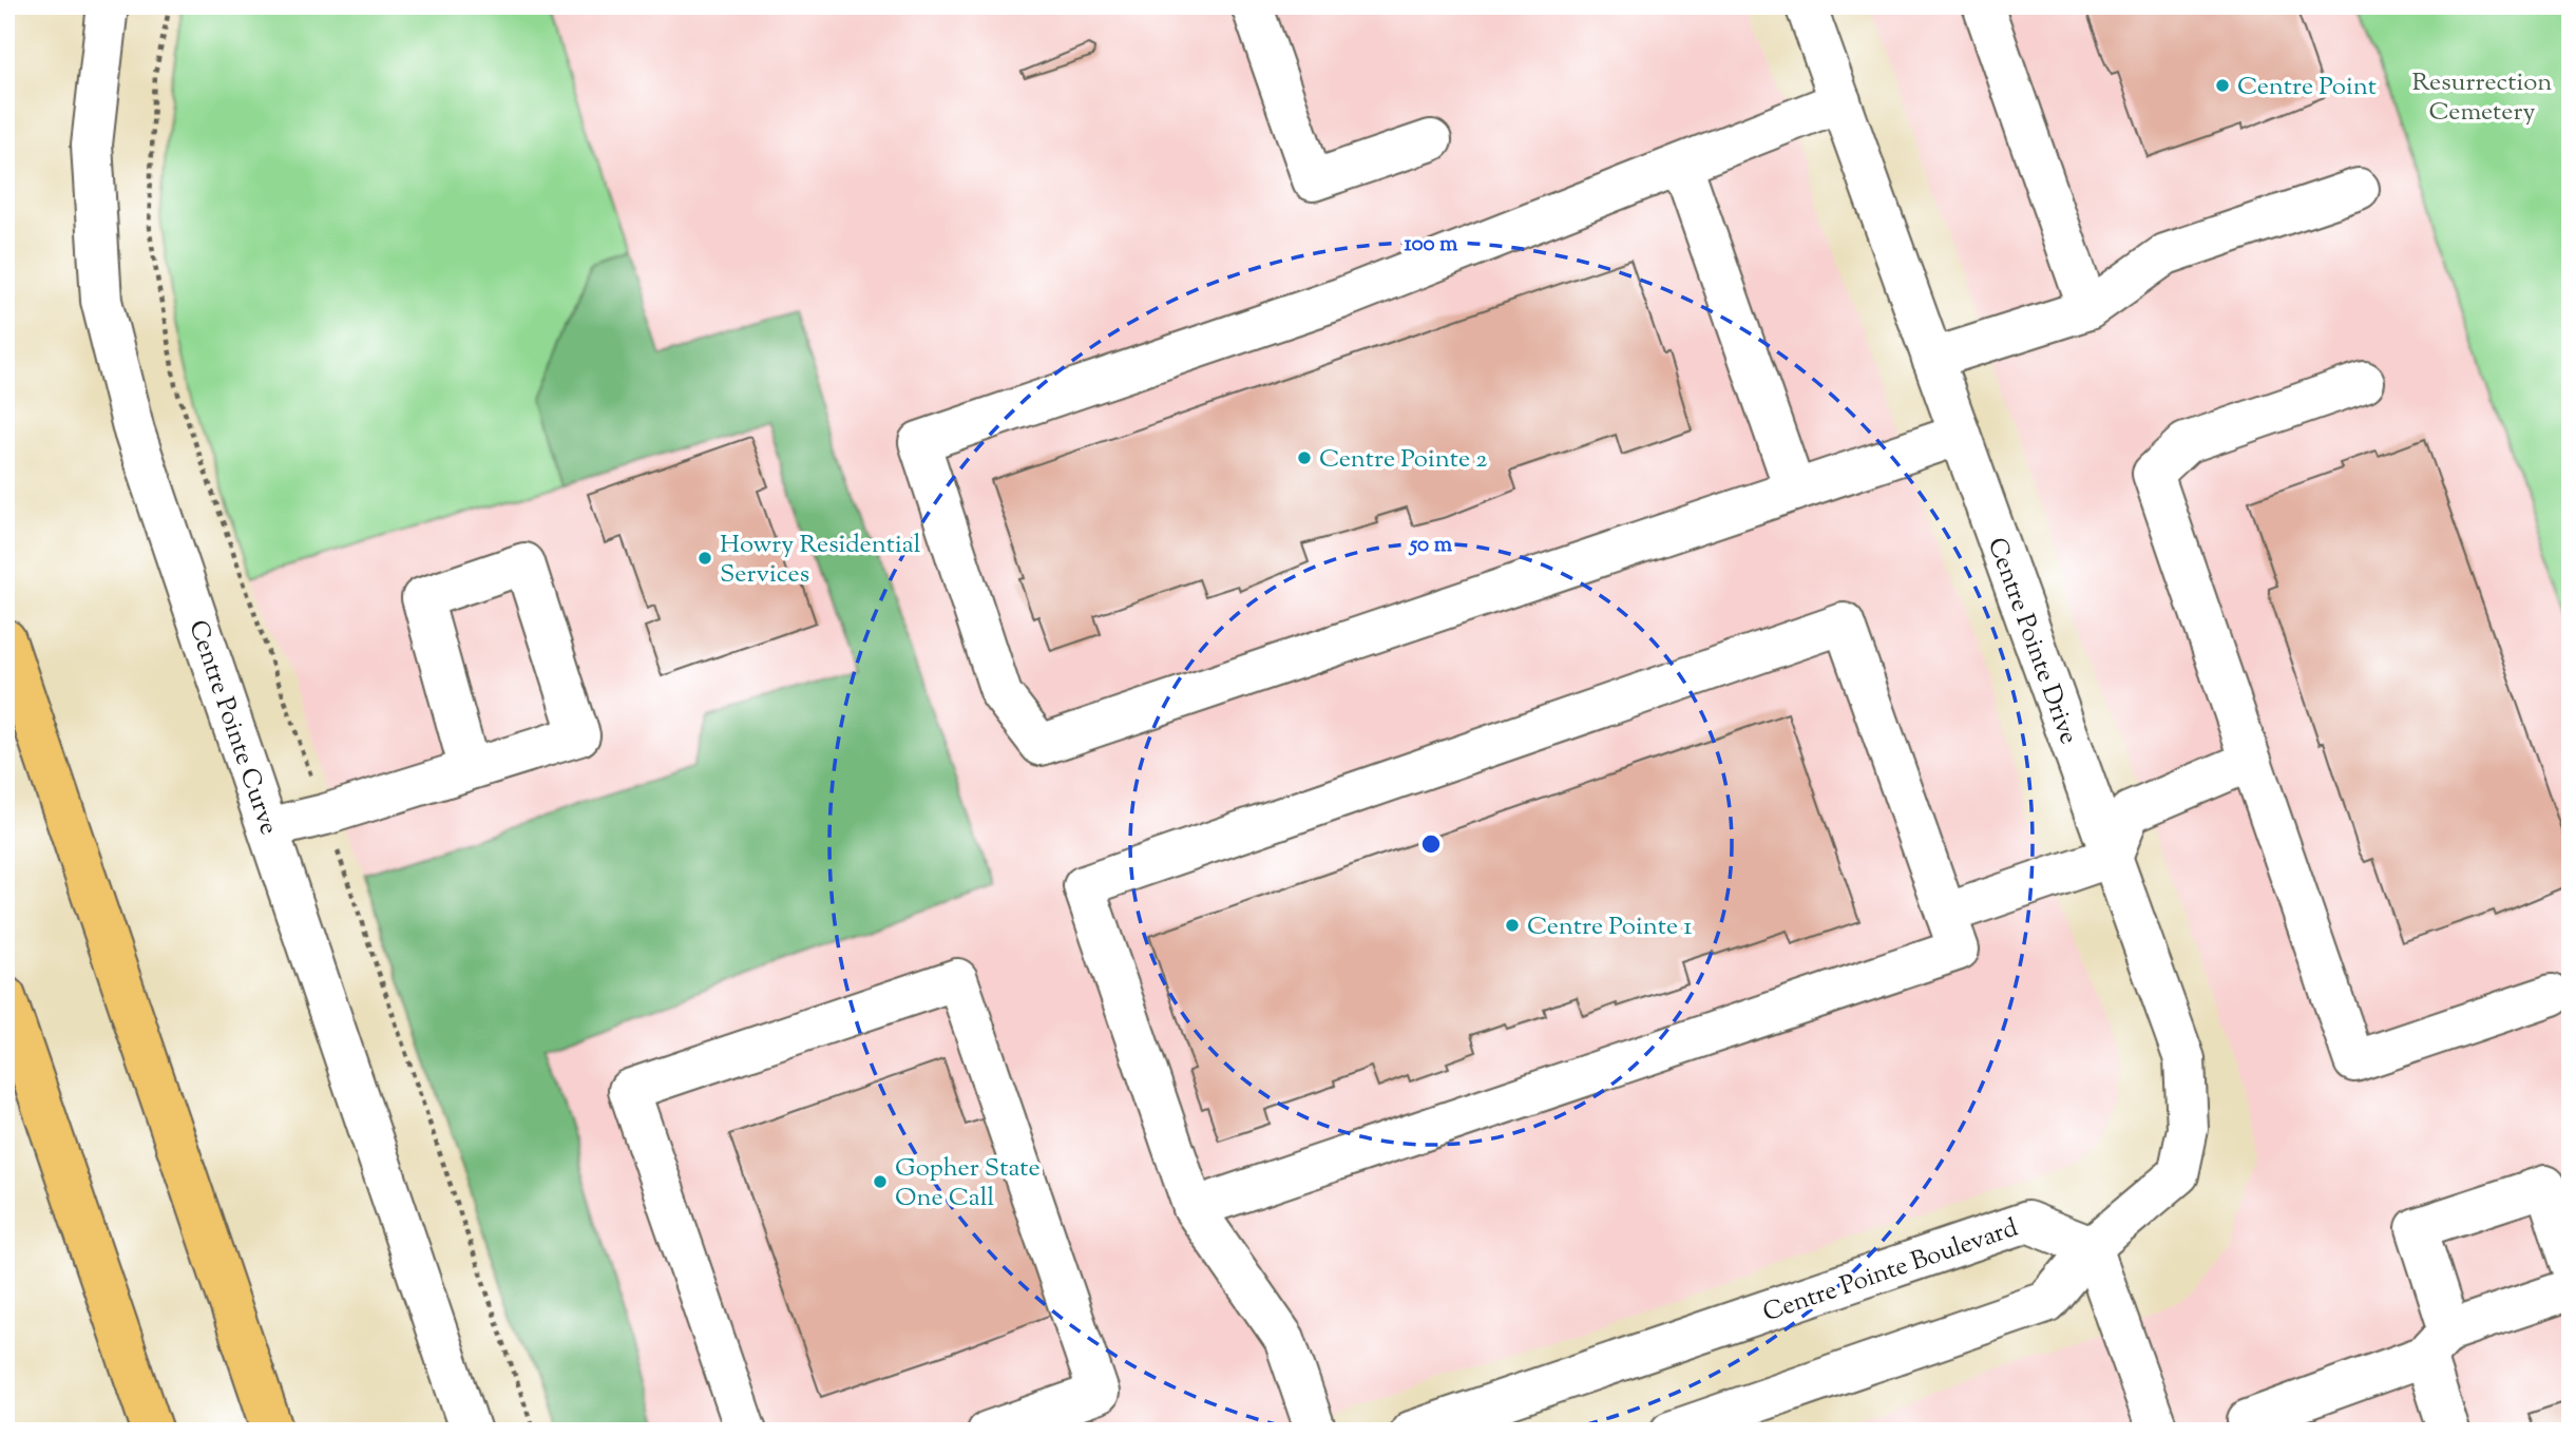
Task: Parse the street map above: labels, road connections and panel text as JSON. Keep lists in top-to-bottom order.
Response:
{
  "streets": {
    "street": ["Centre Pointe Drive", "Centre Pointe Curve", "Centre Pointe Boulevard"]
  },
  "crossings": [
    ["Centre Pointe Drive", "Centre Pointe Boulevard"]
  ],
  "parks": ["Resurrection Cemetery"],
  "places": [
    "Centre Point",
    "Centre Pointe 2",
    "Howry Residential Services",
    "Centre Pointe 1",
    "Gopher State One Call"
  ],
  "rings": ["100 m", "50 m"]
}
